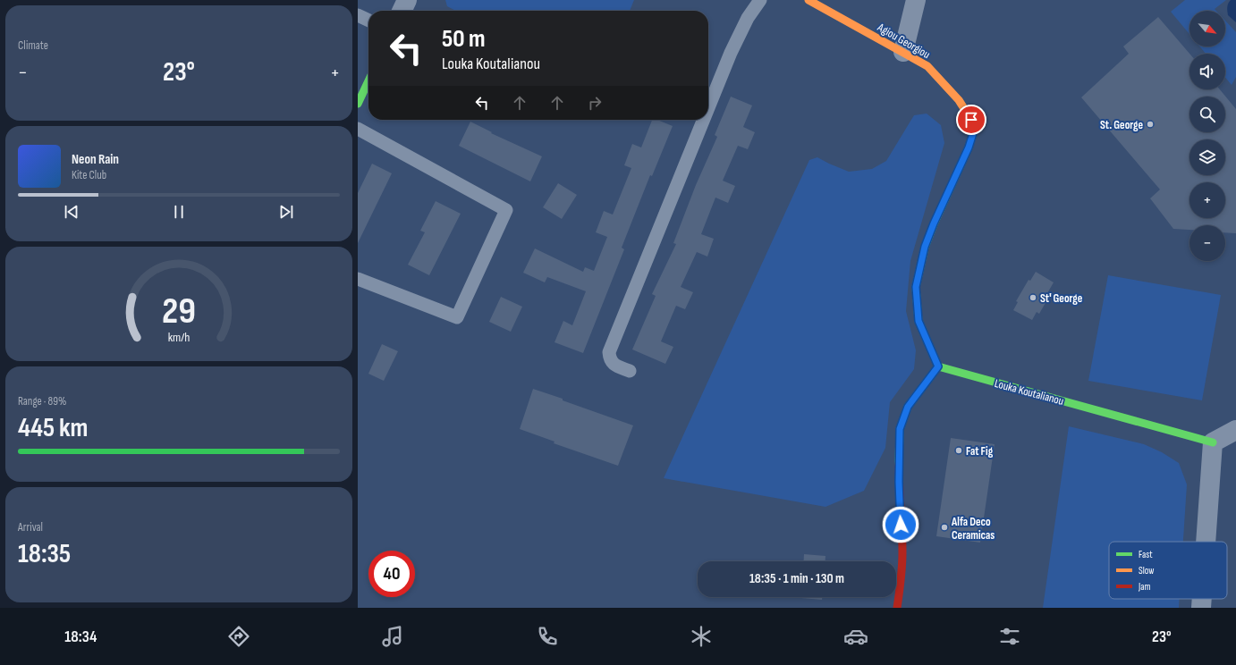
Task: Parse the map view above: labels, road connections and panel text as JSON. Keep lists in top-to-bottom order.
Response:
{
  "streets": {
    "street": ["Agiou Georgiou", "Louka Koutalianou"]
  },
  "crossings": [
    ["Agiou Georgiou", "Louka Koutalianou"]
  ],
  "places": [
    "St. George",
    "St' George",
    "Fat Fig",
    "Alfa Deco Ceramicas"
  ],
  "legend": ["Fast", "Slow", "Jam"],
  "north": "bottom right",
  "page": {
    "tile": [
      "Climate",
      ["Range · 89%", "445 km"],
      ["Arrival", "18:35"]
    ],
    "map_buttons": ["+", "−"],
    "turn": ["50 m", "Louka Koutalianou"],
    "heat": ["−", "23°", "+"],
    "song": ["Neon Rain", "Kite Club"],
    "limit": "40",
    "trip": "18:35 · 1 min · 130 m",
    "tabs": ["18:34", "23°"],
    "gauge": ["29", "km/h"]
  }
}
